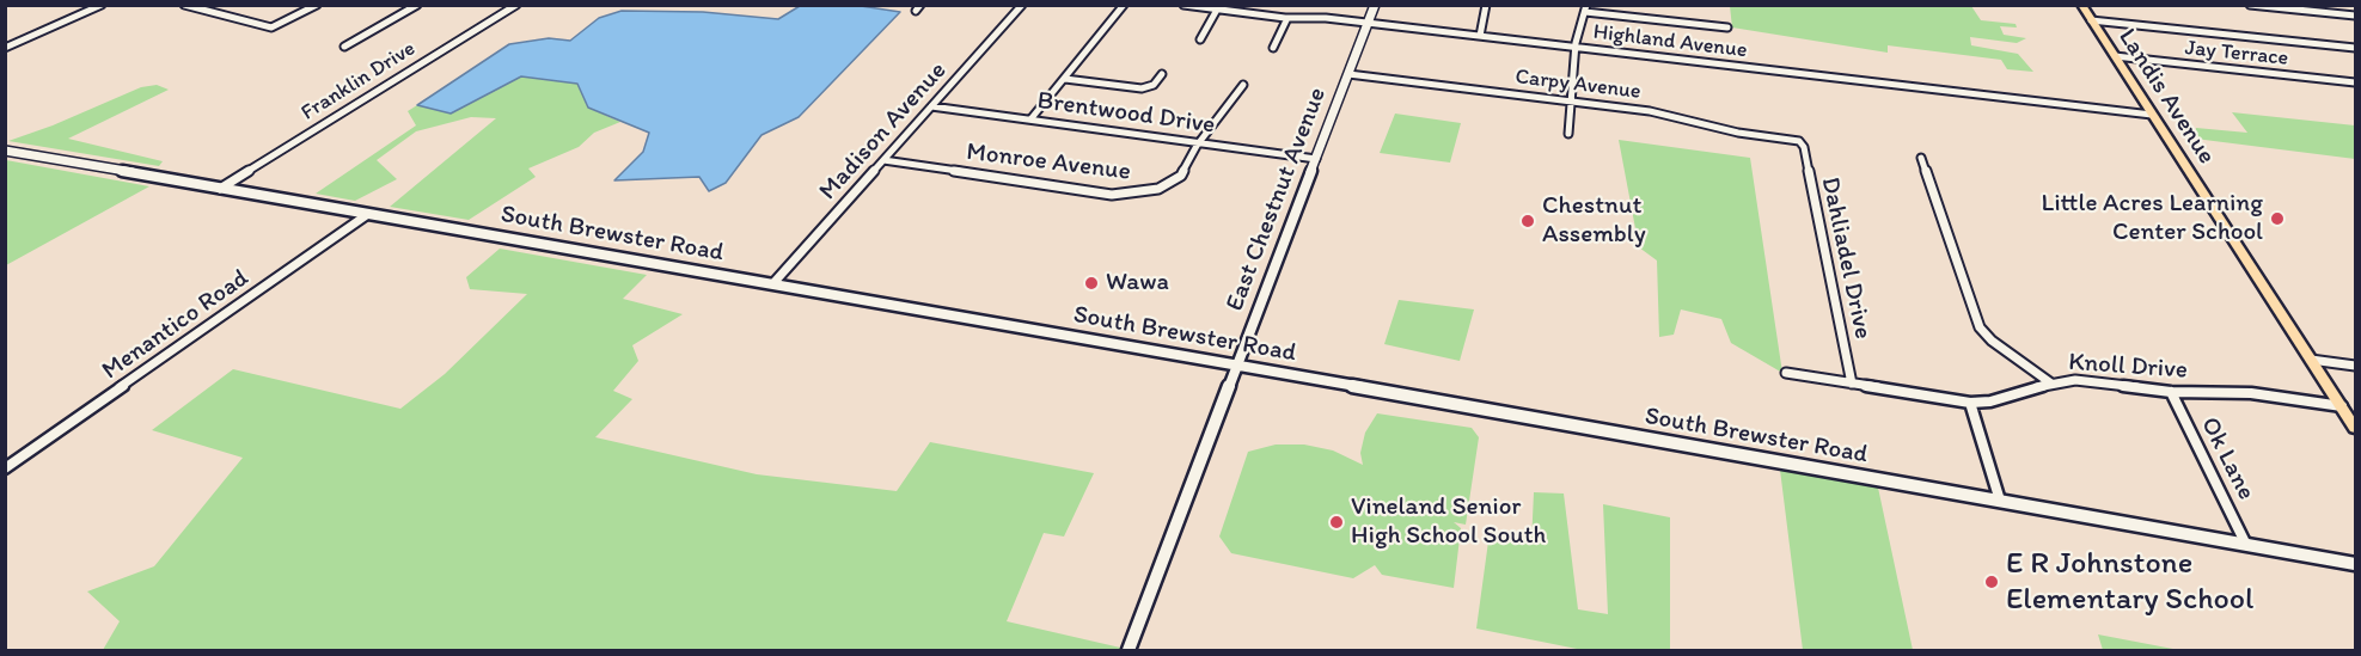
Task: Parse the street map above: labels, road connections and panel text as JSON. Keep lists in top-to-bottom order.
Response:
{
  "streets": {
    "main road": ["Landis Avenue", "East Chestnut Avenue", "South Brewster Road"],
    "street": [
      "Highland Avenue",
      "Jay Terrace",
      "Franklin Drive",
      "Carpy Avenue",
      "Brentwood Drive",
      "Madison Avenue",
      "Monroe Avenue",
      "Dahliadel Drive",
      "Menantico Road",
      "Knoll Drive",
      "Ok Lane"
    ]
  },
  "crossings": [
    ["Highland Avenue", "Landis Avenue"],
    ["Highland Avenue", "East Chestnut Avenue"],
    ["Jay Terrace", "Landis Avenue"],
    ["Franklin Drive", "South Brewster Road"],
    ["Carpy Avenue", "East Chestnut Avenue"],
    ["Carpy Avenue", "Dahliadel Drive"],
    ["Landis Avenue", "Knoll Drive"],
    ["Brentwood Drive", "Madison Avenue"],
    ["Brentwood Drive", "Monroe Avenue"],
    ["Brentwood Drive", "East Chestnut Avenue"],
    ["Madison Avenue", "Monroe Avenue"],
    ["Madison Avenue", "South Brewster Road"],
    ["East Chestnut Avenue", "South Brewster Road"],
    ["South Brewster Road", "Menantico Road"],
    ["South Brewster Road", "Ok Lane"],
    ["Dahliadel Drive", "Knoll Drive"],
    ["Knoll Drive", "Ok Lane"]
  ],
  "places": [
    "Little Acres Learning Center School",
    "Chestnut Assembly",
    "Wawa",
    "Vineland Senior High School South",
    "E R Johnstone Elementary School"
  ]
}
